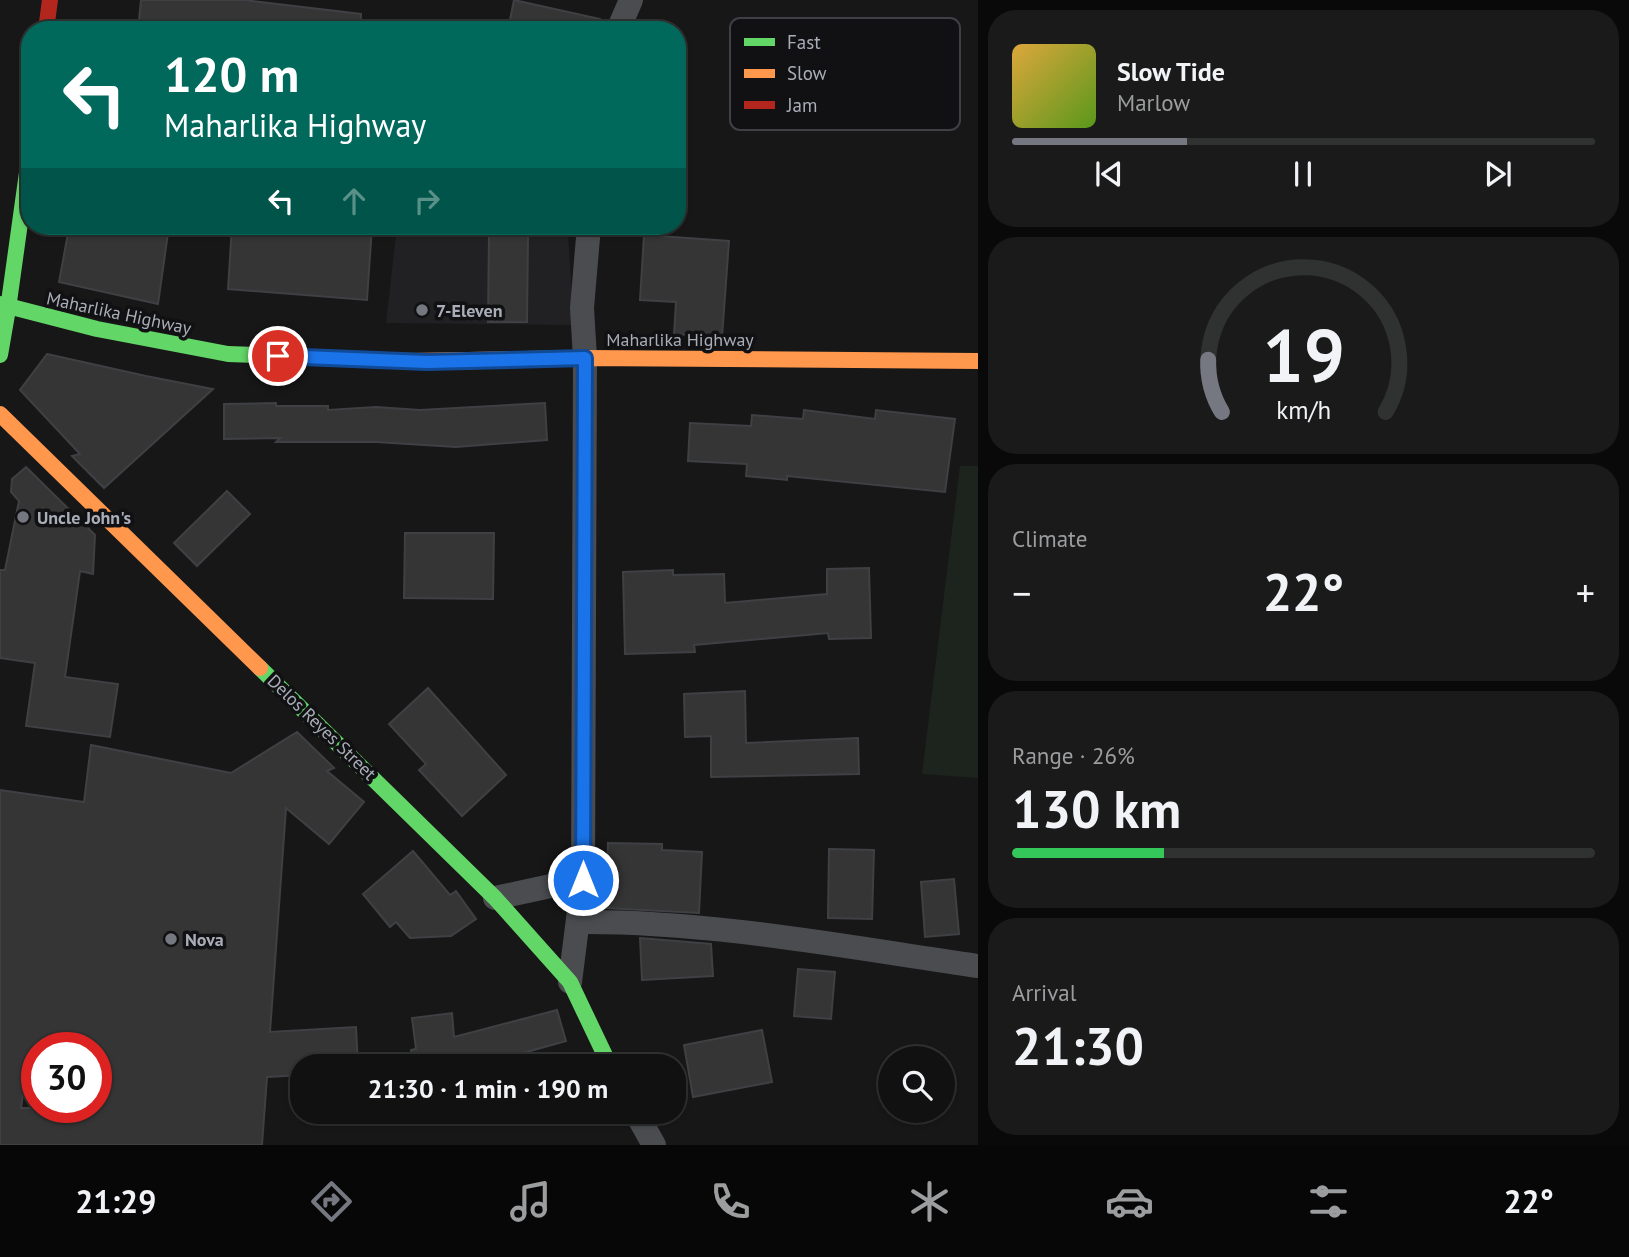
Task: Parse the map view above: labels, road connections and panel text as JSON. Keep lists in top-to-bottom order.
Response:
{
  "streets": {
    "main road": ["Maharlika Highway", "Delos Reyes Street"]
  },
  "places": ["7-Eleven", "Uncle John's", "Nova"],
  "legend": ["Fast", "Slow", "Jam"],
  "page": {
    "turn": ["120 m", "Maharlika Highway"],
    "song": ["Slow Tide", "Marlow"],
    "tile": [
      "Climate",
      ["Range · 26%", "130 km"],
      ["Arrival", "21:30"]
    ],
    "heat": ["−", "22°", "+"],
    "limit": "30",
    "trip": "21:30 · 1 min · 190 m",
    "tabs": ["21:29", "22°"],
    "gauge": ["19", "km/h"]
  }
}
